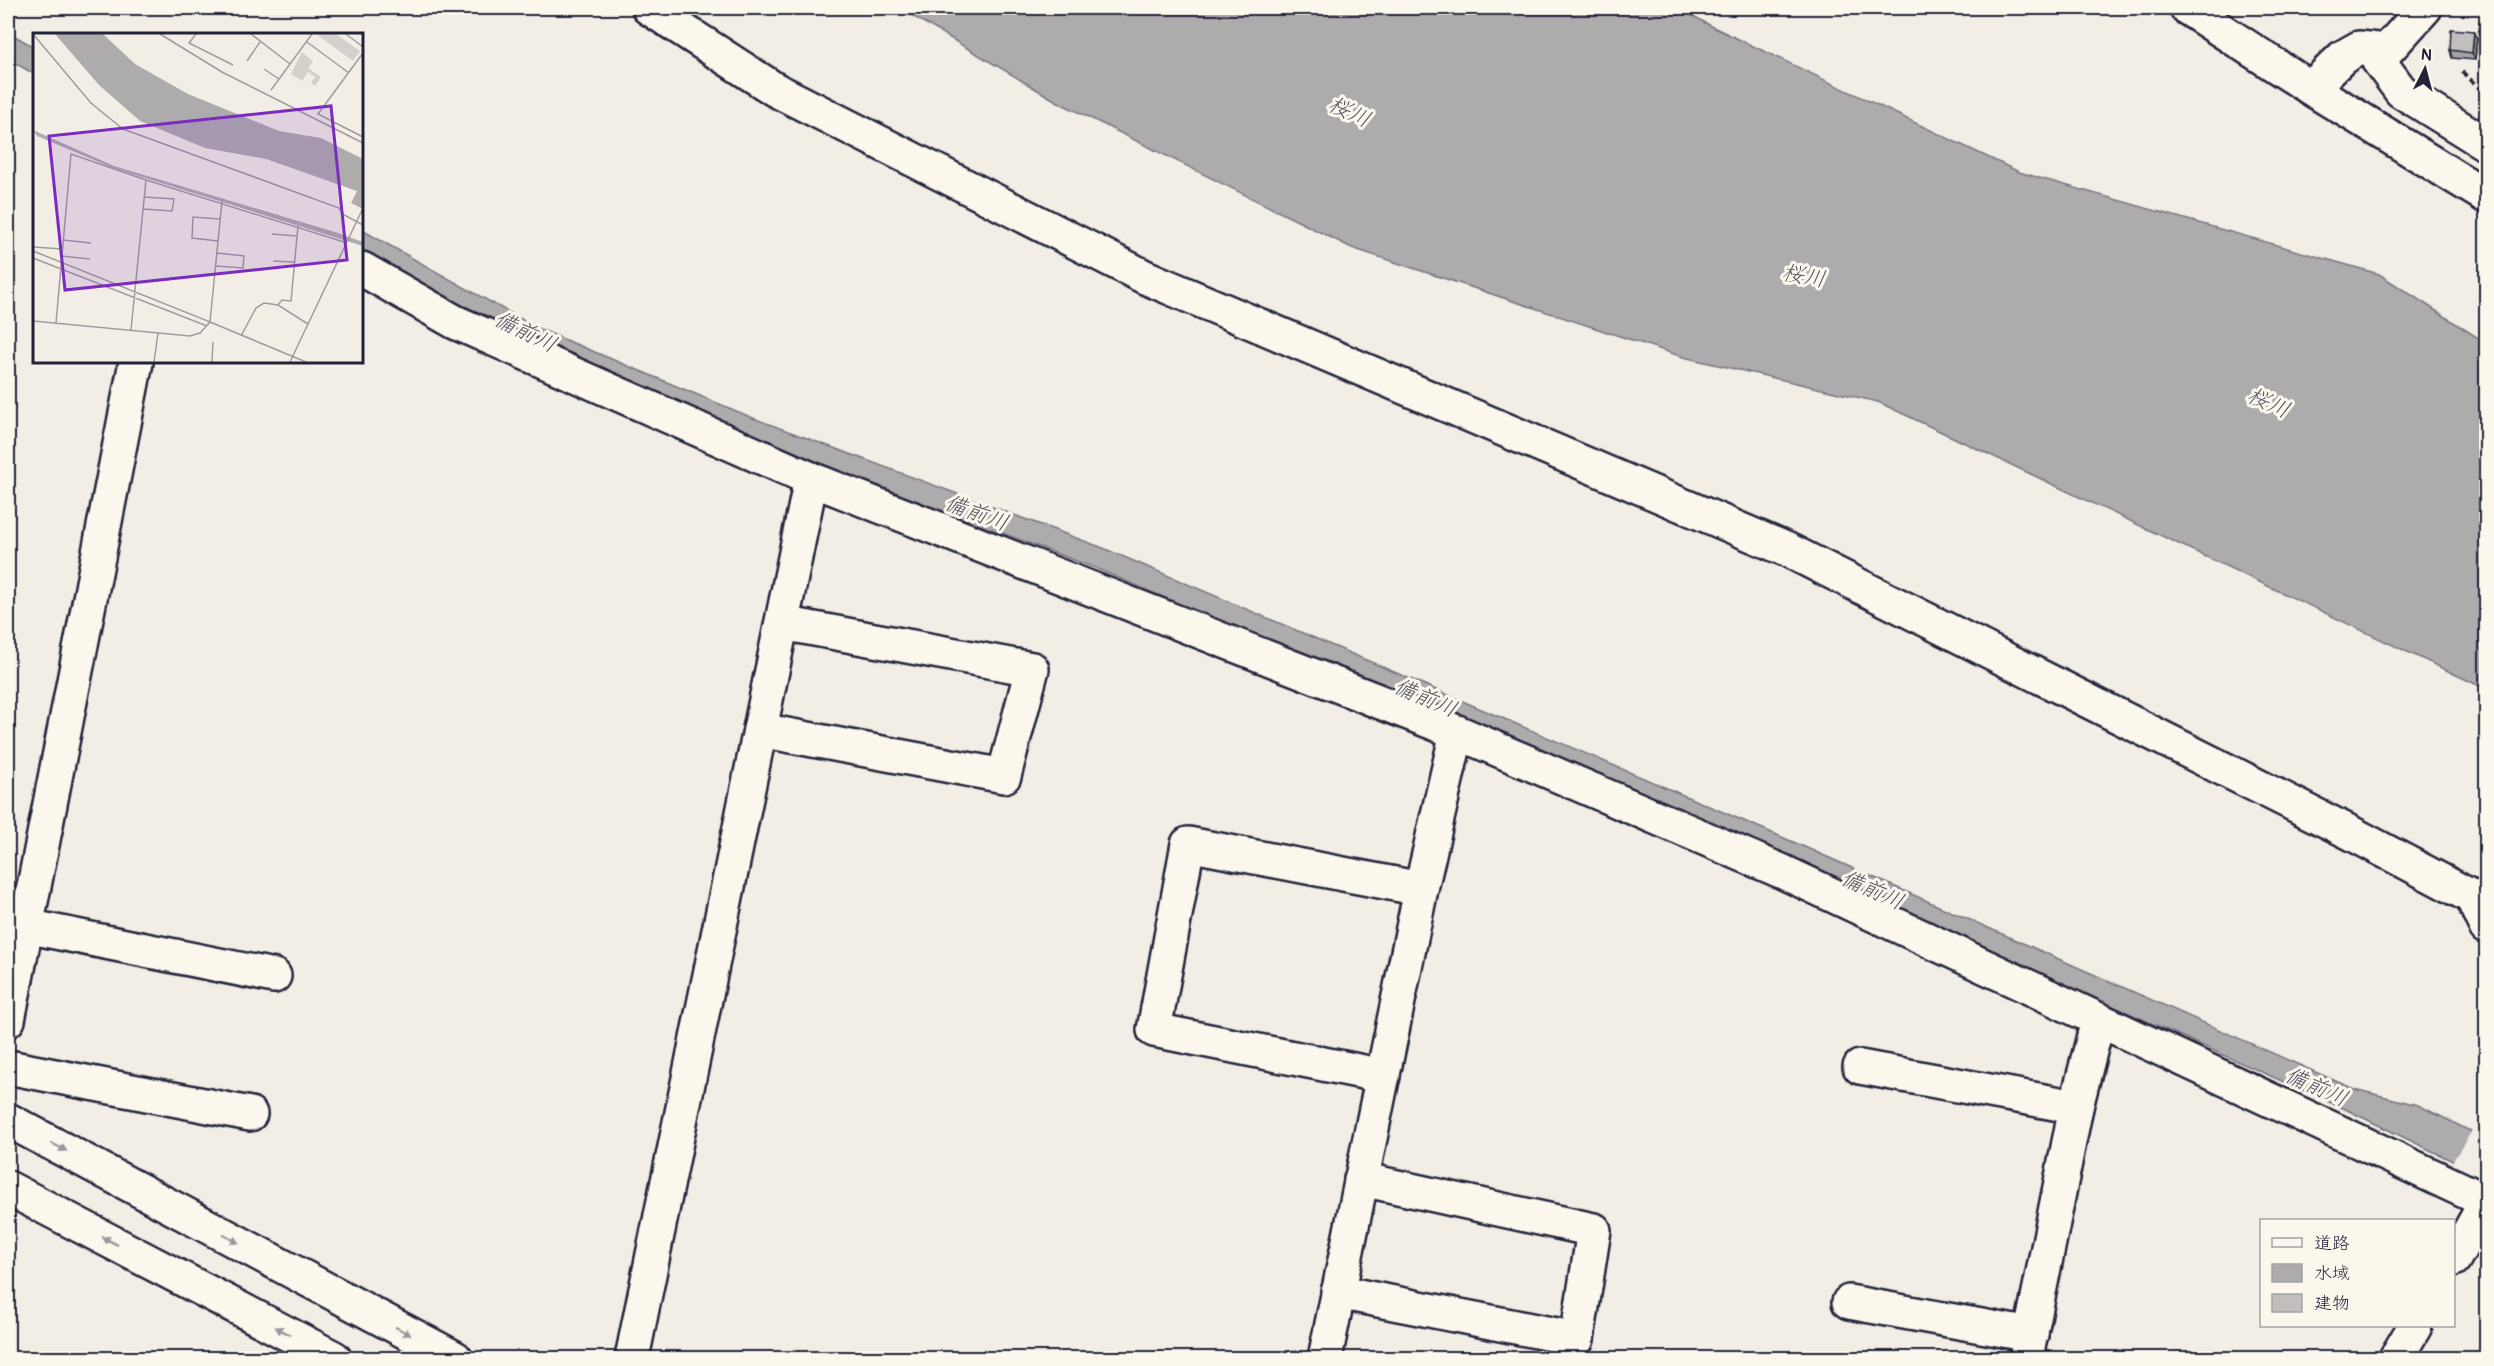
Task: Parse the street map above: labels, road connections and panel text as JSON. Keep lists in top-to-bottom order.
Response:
{
  "water": ["桜川", "備前川"],
  "legend": ["道路", "水域", "建物"],
  "north": "top"
}
